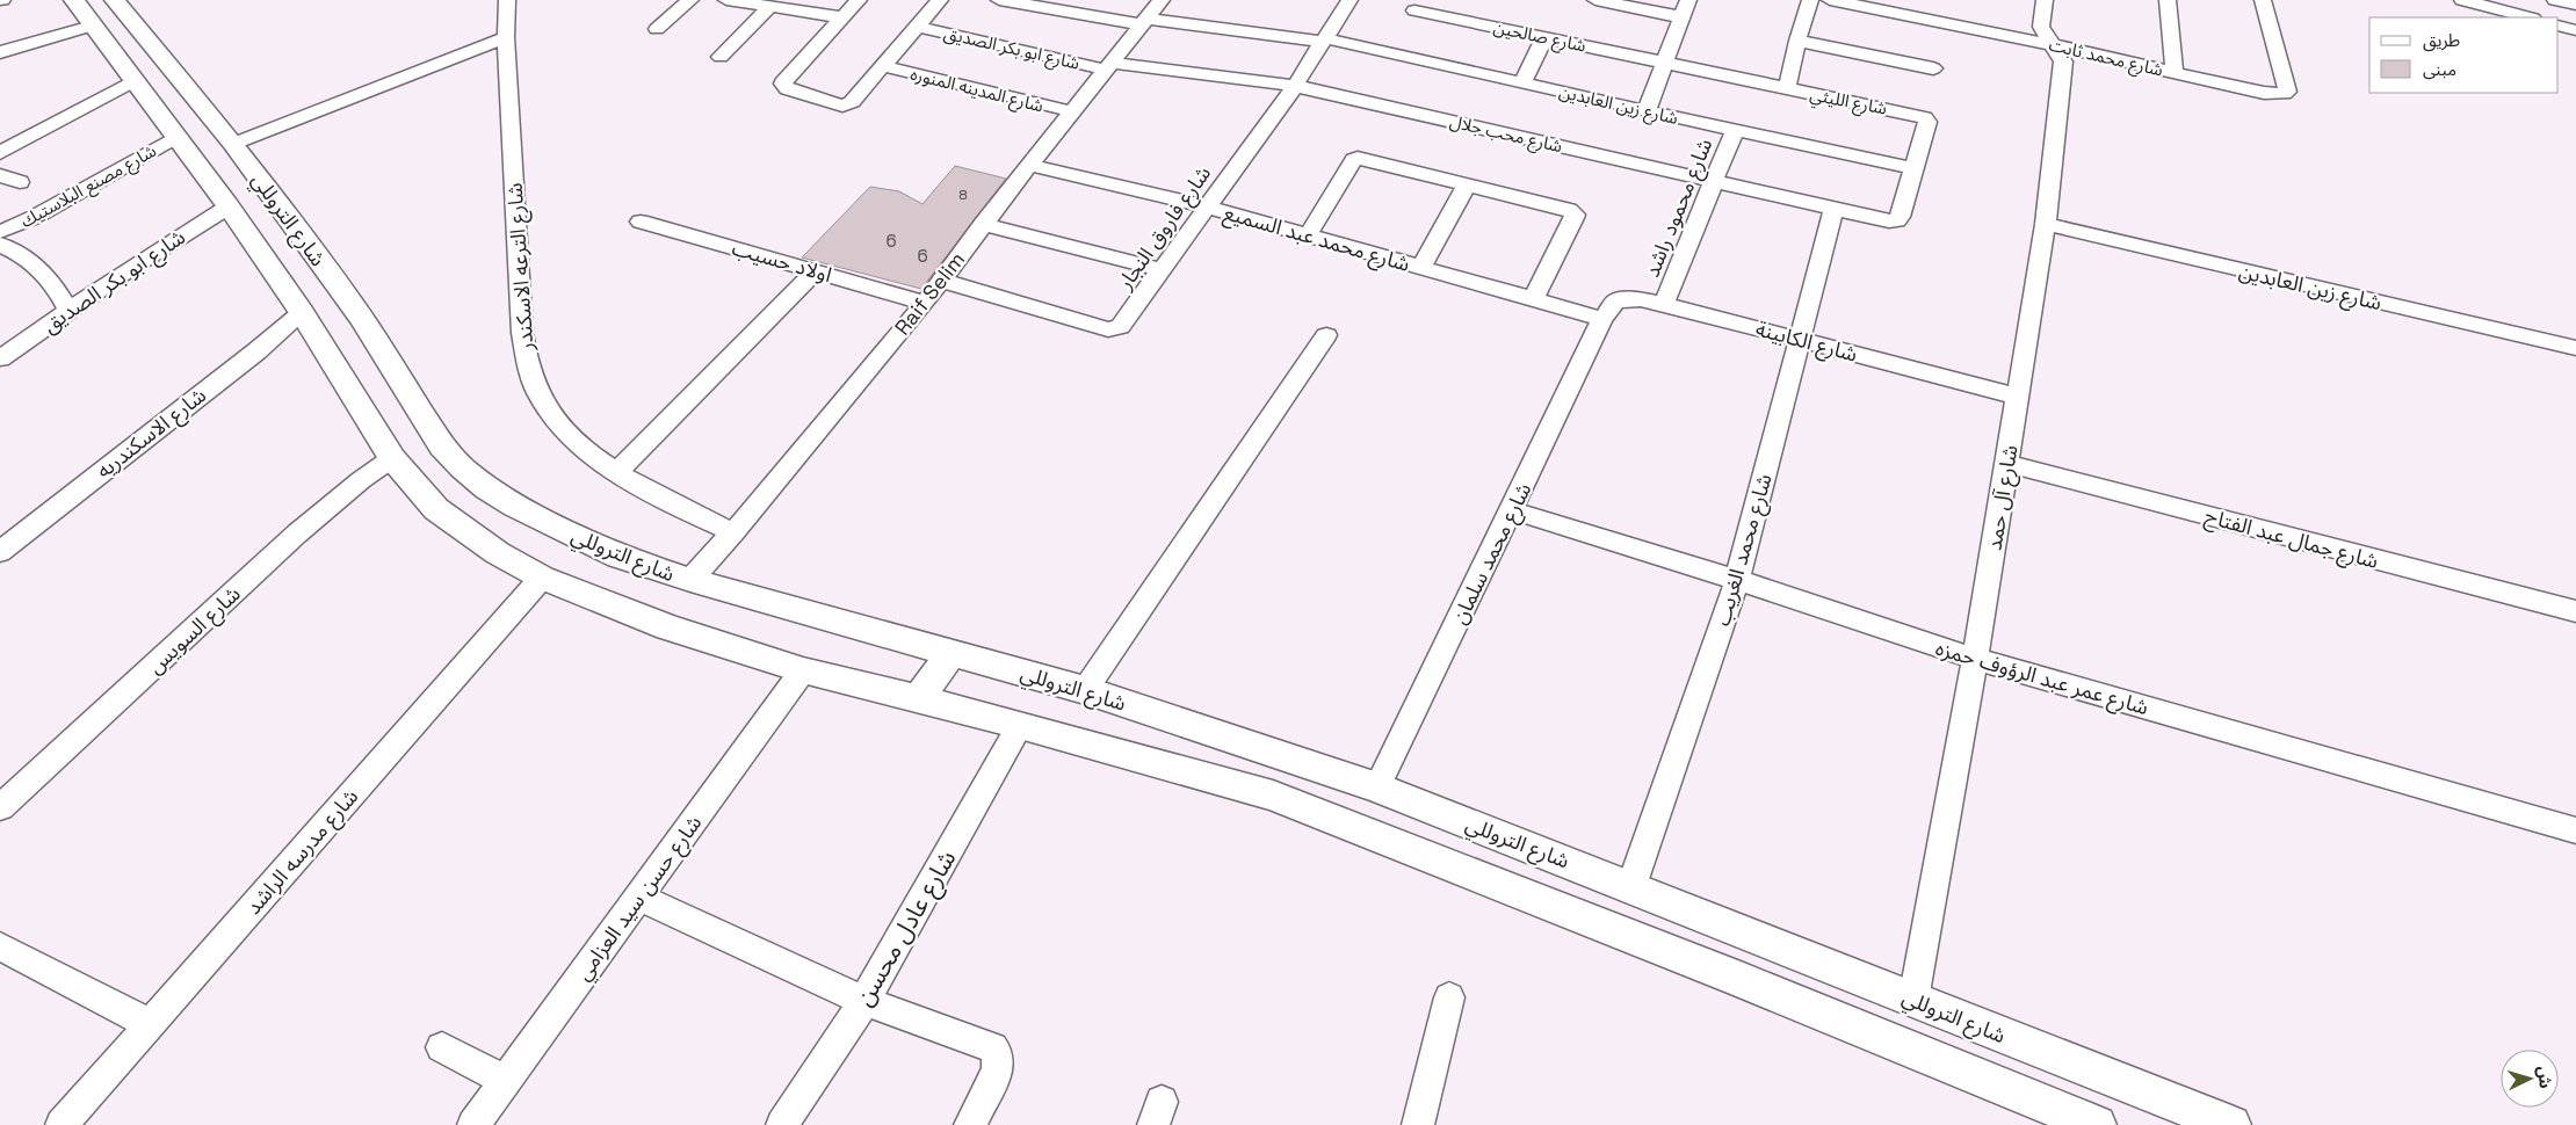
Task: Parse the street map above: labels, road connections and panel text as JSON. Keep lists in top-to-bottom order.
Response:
{
  "streets": {
    "street": [
      "شارع صالحين",
      "شارع ابو بكر الصديق",
      "شارع محمد ثابت",
      "شارع المدينه المنوره",
      "شارع الليثي",
      "شارع زين العابدين",
      "شارع محب جلال",
      "شارع مصنع البلاستيك",
      "شارع محمود راشد",
      "شارع التروللي",
      "شارع فاروق النجار",
      "شارع محمد عبد السميع",
      "اولاد حسيب",
      "شارع الترعه الاسكندر",
      "Raif Selim",
      "شارع الكابينة",
      "شارع الاسكندريه",
      "شارع آل حمد",
      "شارع جمال عبد الفتاح",
      "شارع محمد الغريب",
      "شارع محمد سلمان",
      "شارع السويس",
      "شارع عمر عبد الرؤوف حمزه",
      "شارع مدرسه الراشد",
      "شارع حسن سيد العزامي",
      "شارع عادل محسن"
    ]
  },
  "crossings": [
    ["شارع صالحين", "شارع الليثي"],
    ["شارع ابو بكر الصديق", "شارع محب جلال"],
    ["شارع ابو بكر الصديق", "شارع التروللي"],
    ["شارع ابو بكر الصديق", "Raif Selim"],
    ["شارع محمد ثابت", "شارع آل حمد"],
    ["شارع المدينه المنوره", "Raif Selim"],
    ["شارع الليثي", "شارع زين العابدين"],
    ["شارع الليثي", "شارع محب جلال"],
    ["شارع زين العابدين", "شارع محمود راشد"],
    ["شارع زين العابدين", "شارع فاروق النجار"],
    ["شارع زين العابدين", "Raif Selim"],
    ["شارع زين العابدين", "شارع آل حمد"],
    ["شارع محب جلال", "شارع محمود راشد"],
    ["شارع محب جلال", "شارع فاروق النجار"],
    ["شارع محب جلال", "Raif Selim"],
    ["شارع محب جلال", "شارع محمد الغريب"],
    ["شارع مصنع البلاستيك", "شارع التروللي"],
    ["شارع محمود راشد", "شارع الكابينة"],
    ["شارع التروللي", "Raif Selim"],
    ["شارع التروللي", "شارع الاسكندريه"],
    ["شارع التروللي", "شارع آل حمد"],
    ["شارع التروللي", "شارع محمد الغريب"],
    ["شارع التروللي", "شارع محمد سلمان"],
    ["شارع التروللي", "شارع السويس"],
    ["شارع التروللي", "شارع مدرسه الراشد"],
    ["شارع التروللي", "شارع حسن سيد العزامي"],
    ["شارع التروللي", "شارع عادل محسن"],
    ["شارع فاروق النجار", "شارع محمد عبد السميع"],
    ["شارع فاروق النجار", "Raif Selim"],
    ["شارع محمد عبد السميع", "Raif Selim"],
    ["شارع محمد عبد السميع", "شارع الكابينة"],
    ["شارع محمد عبد السميع", "شارع محمد سلمان"],
    ["اولاد حسيب", "Raif Selim"],
    ["شارع الترعه الاسكندر", "Raif Selim"],
    ["شارع الكابينة", "شارع آل حمد"],
    ["شارع الكابينة", "شارع محمد الغريب"],
    ["شارع الكابينة", "شارع محمد سلمان"],
    ["شارع آل حمد", "شارع جمال عبد الفتاح"],
    ["شارع آل حمد", "شارع عمر عبد الرؤوف حمزه"],
    ["شارع محمد الغريب", "شارع عمر عبد الرؤوف حمزه"],
    ["شارع محمد سلمان", "شارع عمر عبد الرؤوف حمزه"]
  ],
  "house_numbers": ["8", "6", "6"],
  "legend": ["طريق", "مبنى"],
  "north": "right"
}
